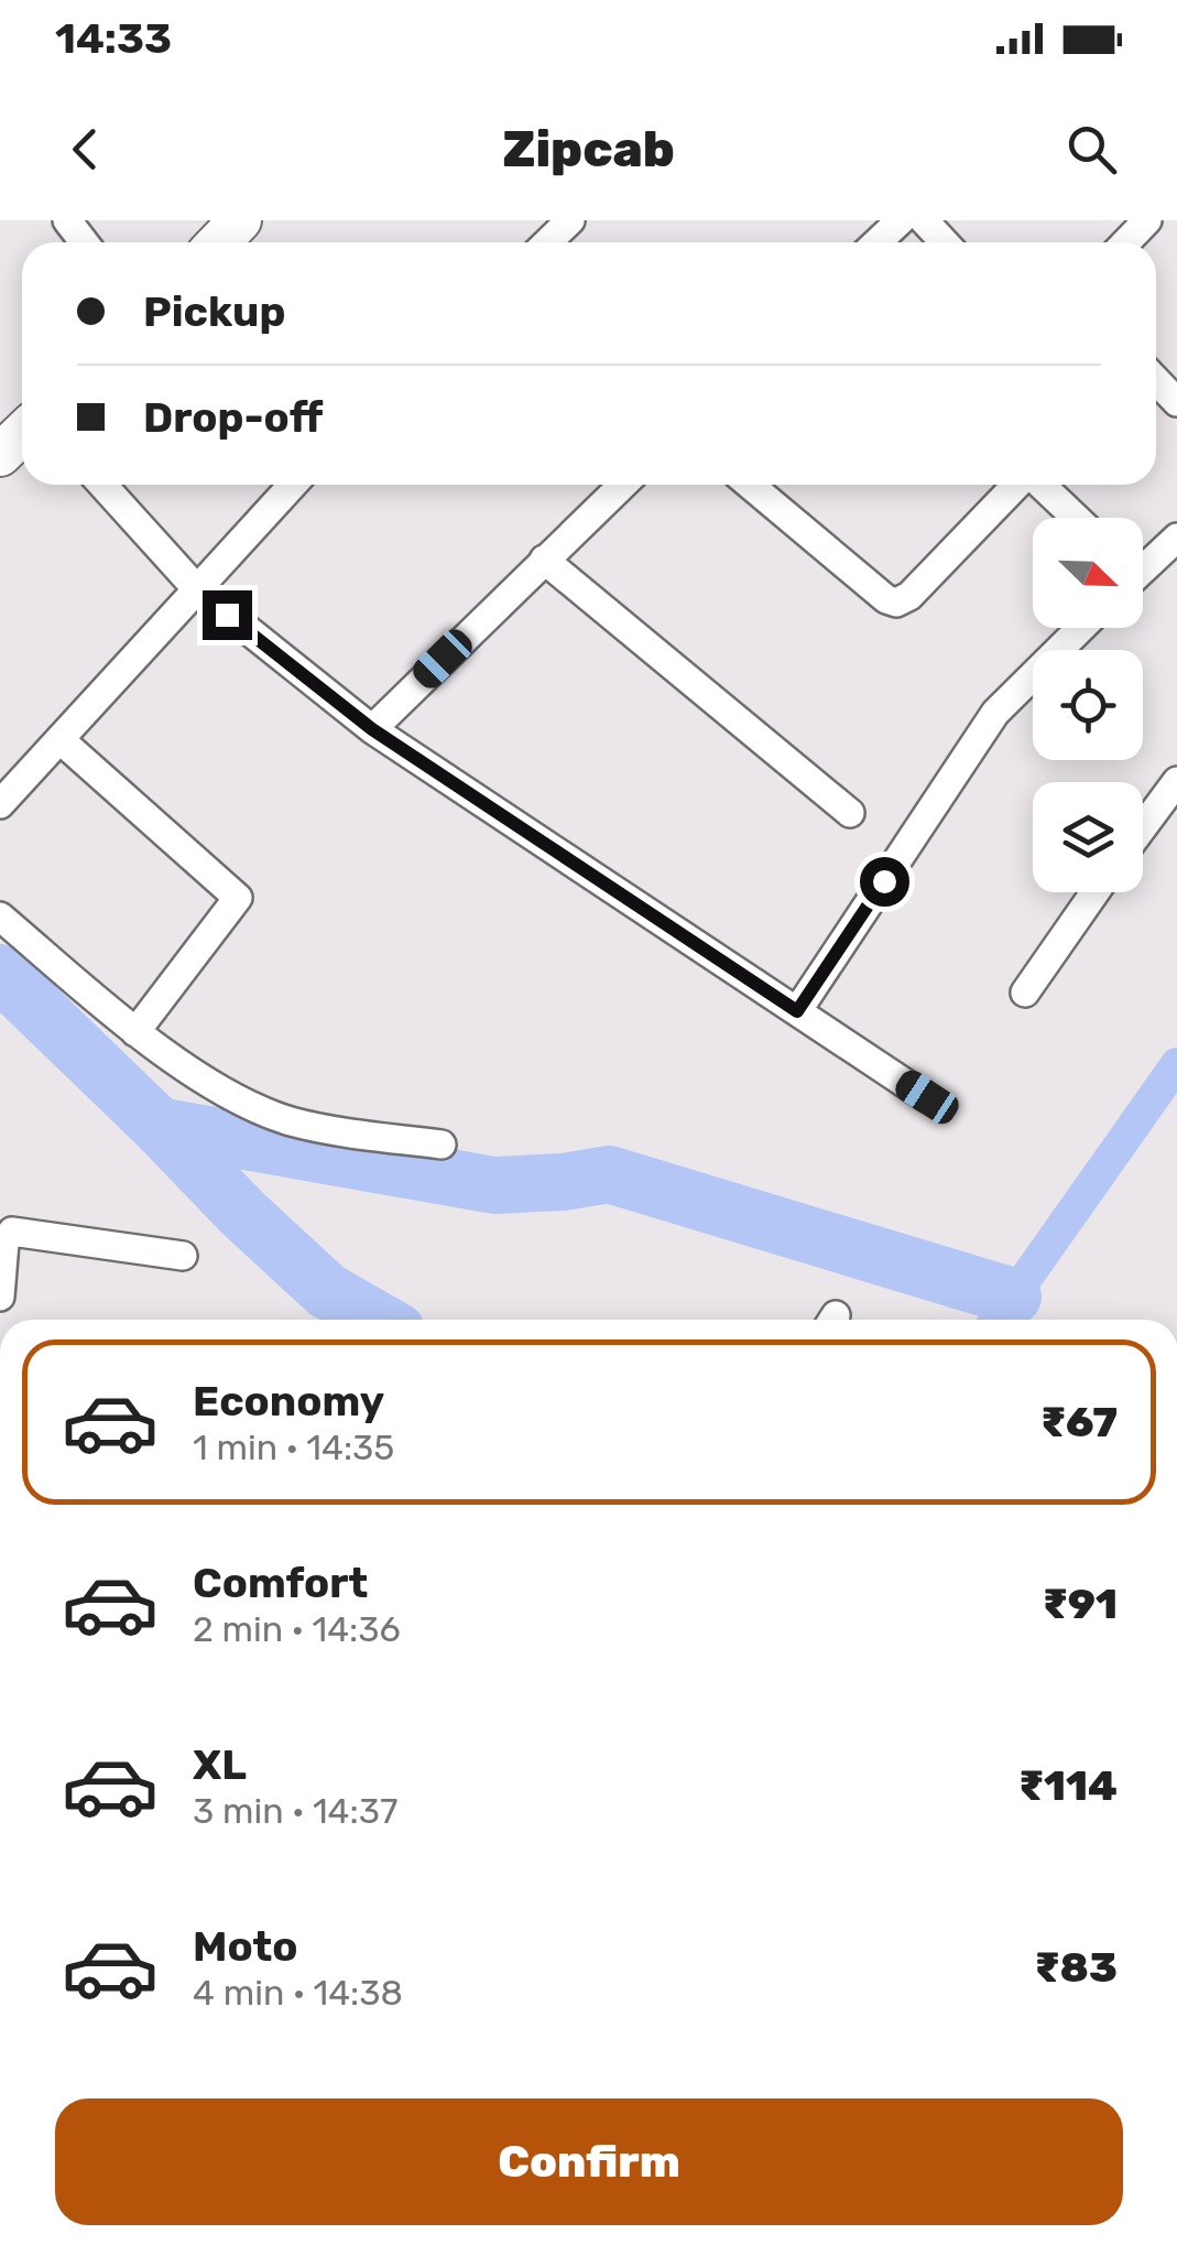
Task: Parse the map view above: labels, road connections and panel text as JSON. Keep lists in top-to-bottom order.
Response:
{
  "north": "bottom right",
  "page": {
    "status": "14:33",
    "header": "Zipcab",
    "banner": ["Pickup", "Drop-off"],
    "list": [
      {
        "name": "Economy",
        "note": "1 min · 14:35",
        "value": "₹67"
      },
      {
        "name": "Comfort",
        "note": "2 min · 14:36",
        "value": "₹91"
      },
      {
        "name": "XL",
        "note": "3 min · 14:37",
        "value": "₹114"
      },
      {
        "name": "Moto",
        "note": "4 min · 14:38",
        "value": "₹83"
      }
    ],
    "buttons": "Confirm"
  }
}
